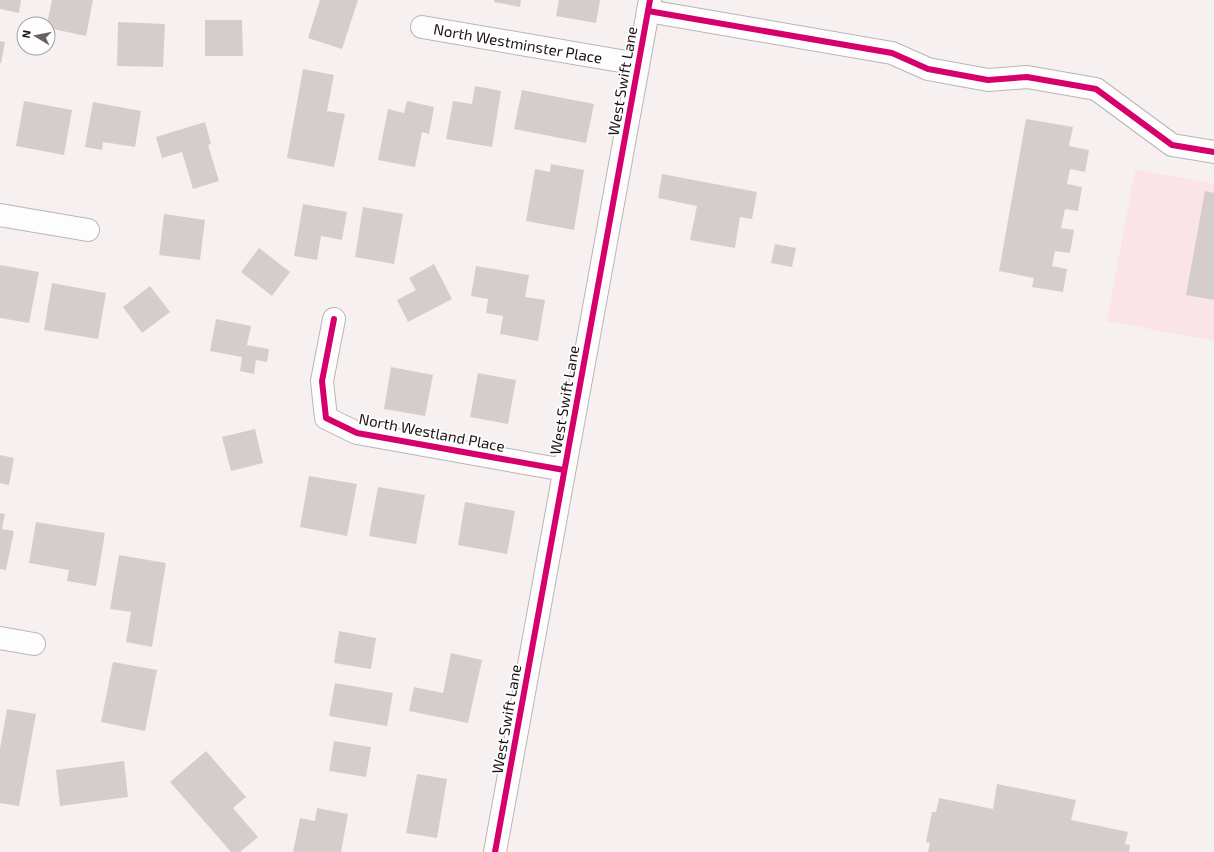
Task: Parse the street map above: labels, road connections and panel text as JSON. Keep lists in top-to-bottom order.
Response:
{
  "streets": {
    "street": ["North Westminster Place", "West Swift Lane", "North Westland Place"]
  },
  "crossings": [
    ["North Westminster Place", "West Swift Lane"],
    ["West Swift Lane", "North Westland Place"]
  ],
  "north": "left"
}
